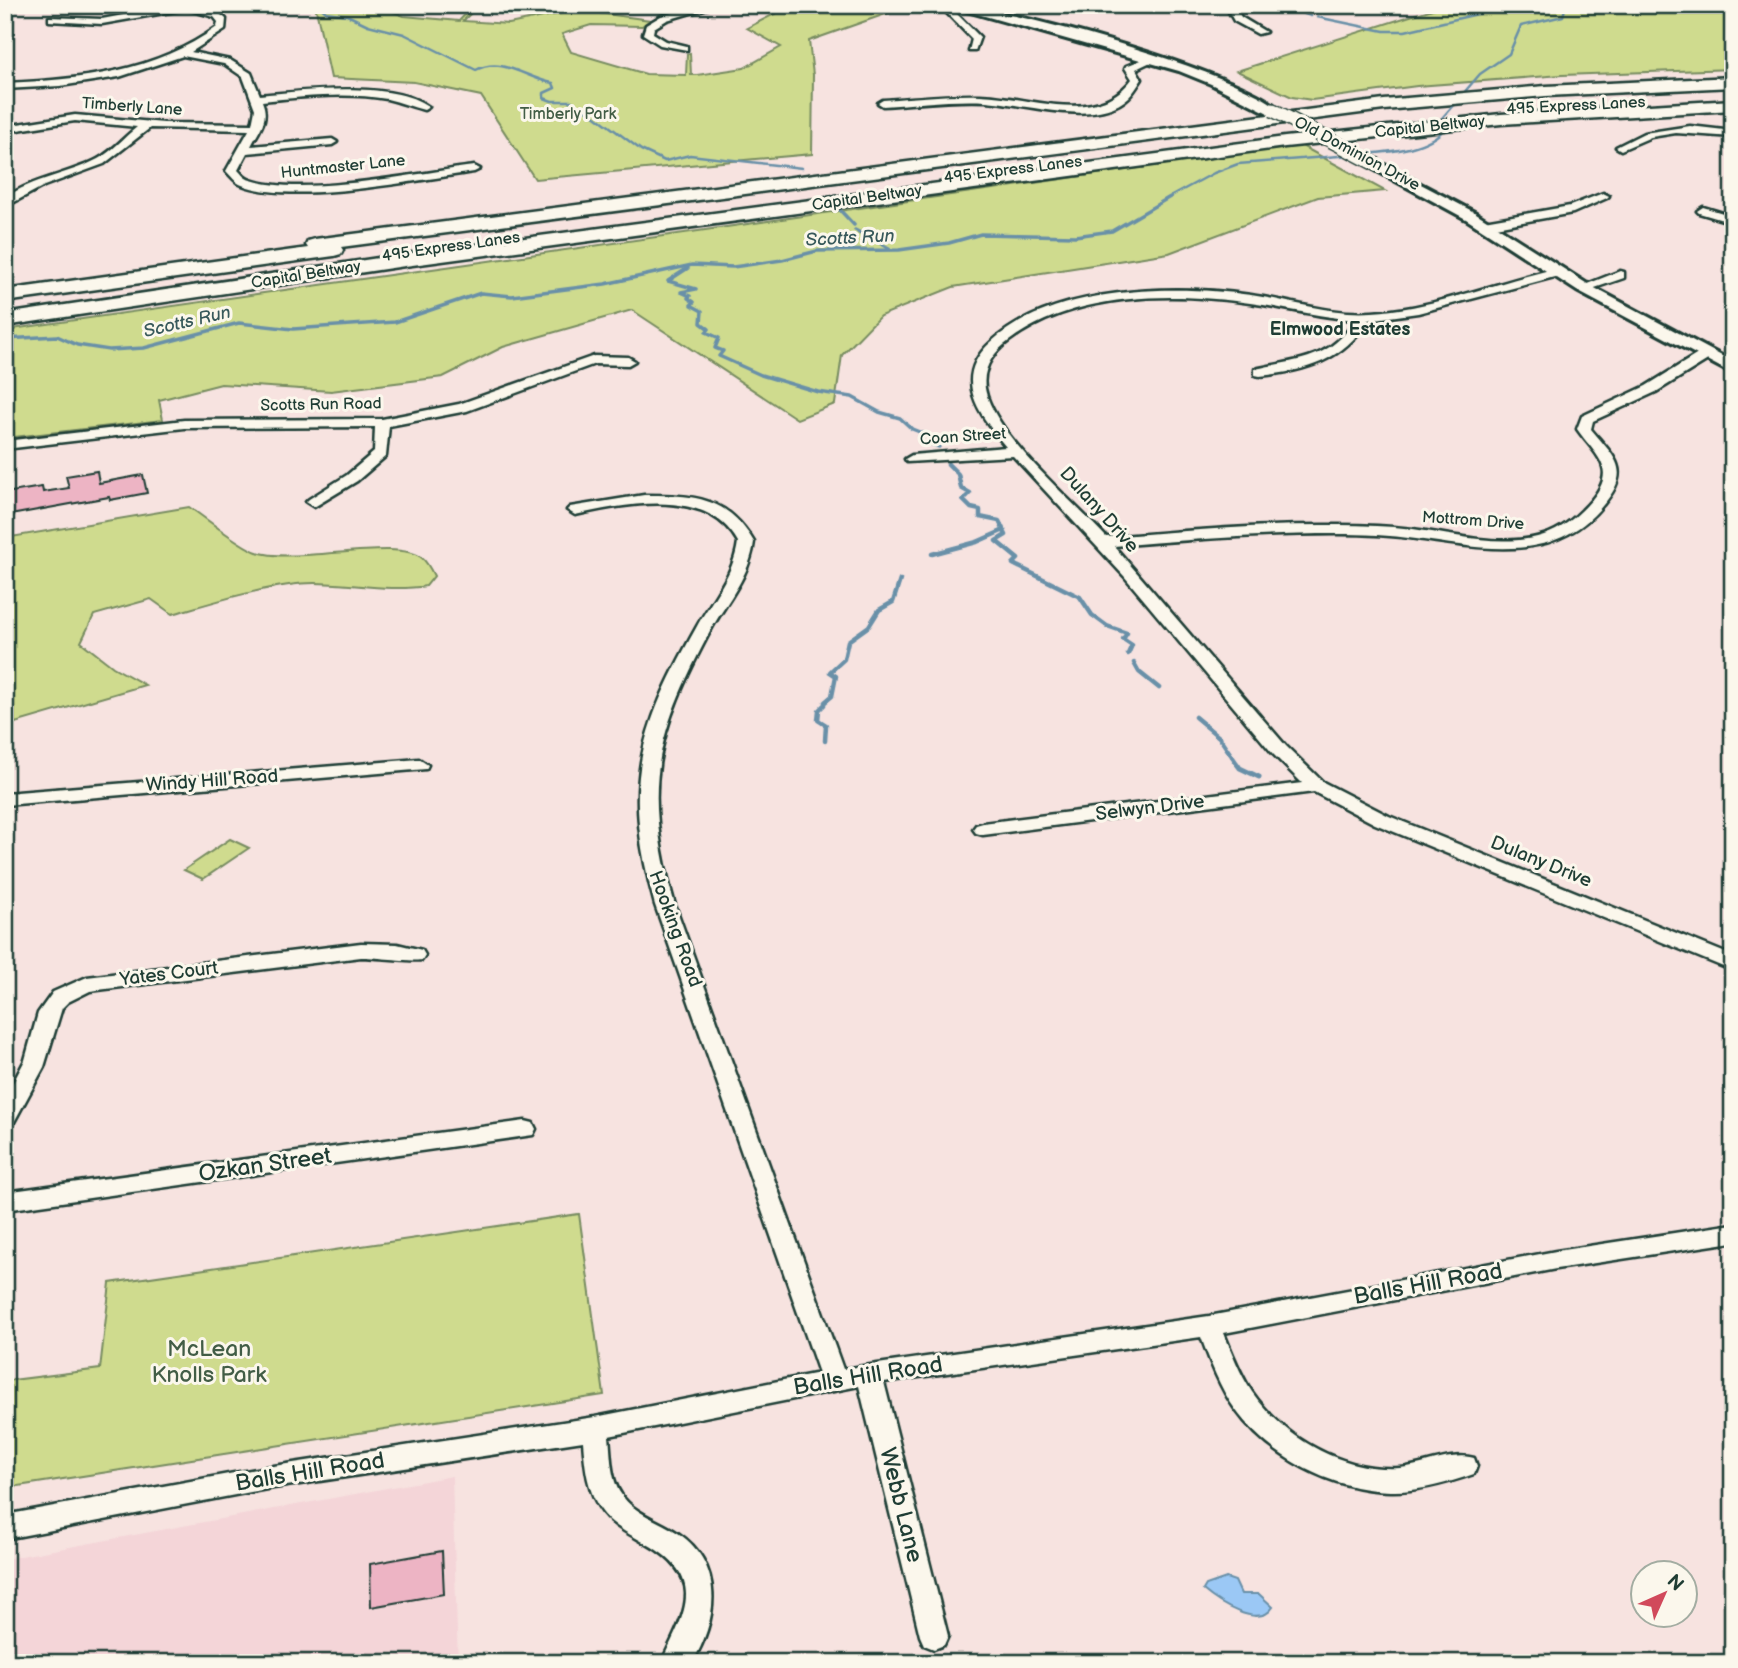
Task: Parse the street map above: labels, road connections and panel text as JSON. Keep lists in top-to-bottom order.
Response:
{
  "streets": {
    "highway": ["495 Express Lanes", "Capital Beltway"],
    "main road": ["Old Dominion Drive"],
    "street": [
      "Timberly Lane",
      "Huntmaster Lane",
      "Scotts Run Road",
      "Coan Street",
      "Dulany Drive",
      "Mottrom Drive",
      "Windy Hill Road",
      "Selwyn Drive",
      "Hooking Road",
      "Yates Court",
      "Ozkan Street",
      "Balls Hill Road",
      "Webb Lane"
    ]
  },
  "crossings": [
    ["495 Express Lanes", "Capital Beltway"],
    ["Timberly Lane", "Huntmaster Lane"],
    ["Old Dominion Drive", "Dulany Drive"],
    ["Old Dominion Drive", "Mottrom Drive"],
    ["Coan Street", "Dulany Drive"],
    ["Dulany Drive", "Mottrom Drive"],
    ["Dulany Drive", "Selwyn Drive"],
    ["Hooking Road", "Balls Hill Road"],
    ["Balls Hill Road", "Webb Lane"]
  ],
  "districts": ["Elmwood Estates"],
  "water": ["Scotts Run"],
  "parks": ["Timberly Park", "McLean Knolls Park"],
  "north": "top right"
}
